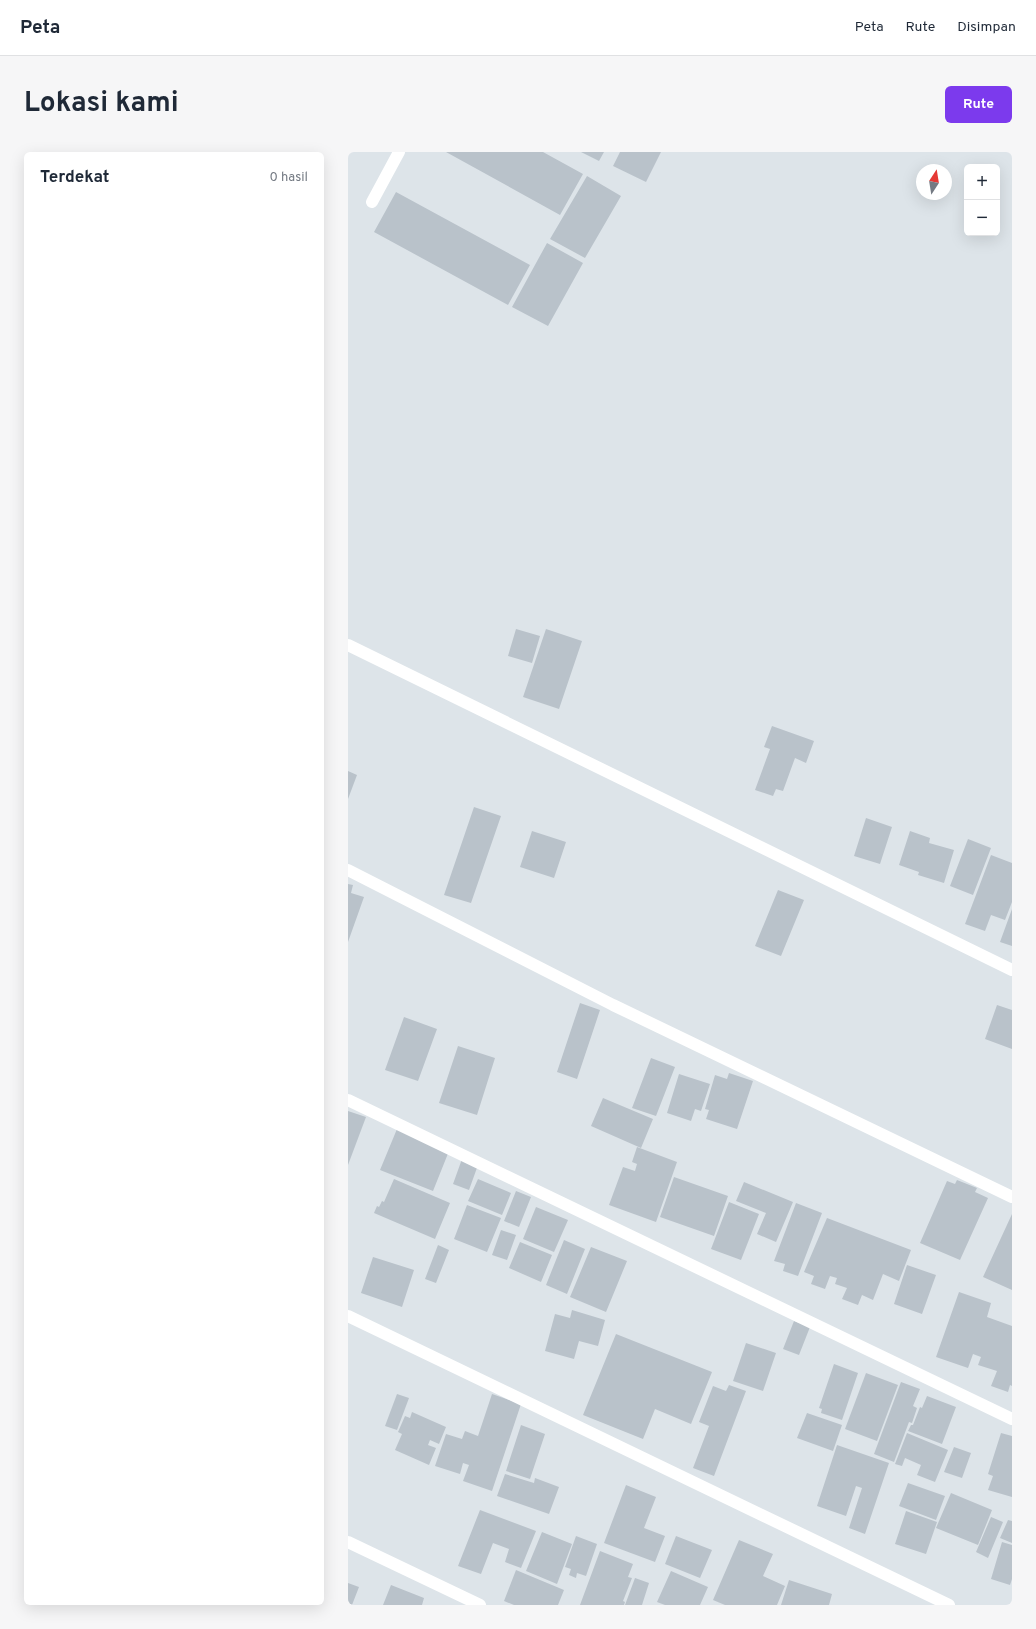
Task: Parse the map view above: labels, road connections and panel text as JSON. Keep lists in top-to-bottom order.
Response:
{
  "north": "top",
  "page": {
    "header": "Peta",
    "nav": ["Peta", "Rute", "Disimpan"],
    "title": "Lokasi kami",
    "buttons": "Rute",
    "heading": ["Terdekat", "0 hasil"],
    "map_buttons": ["+", "−"]
  }
}
